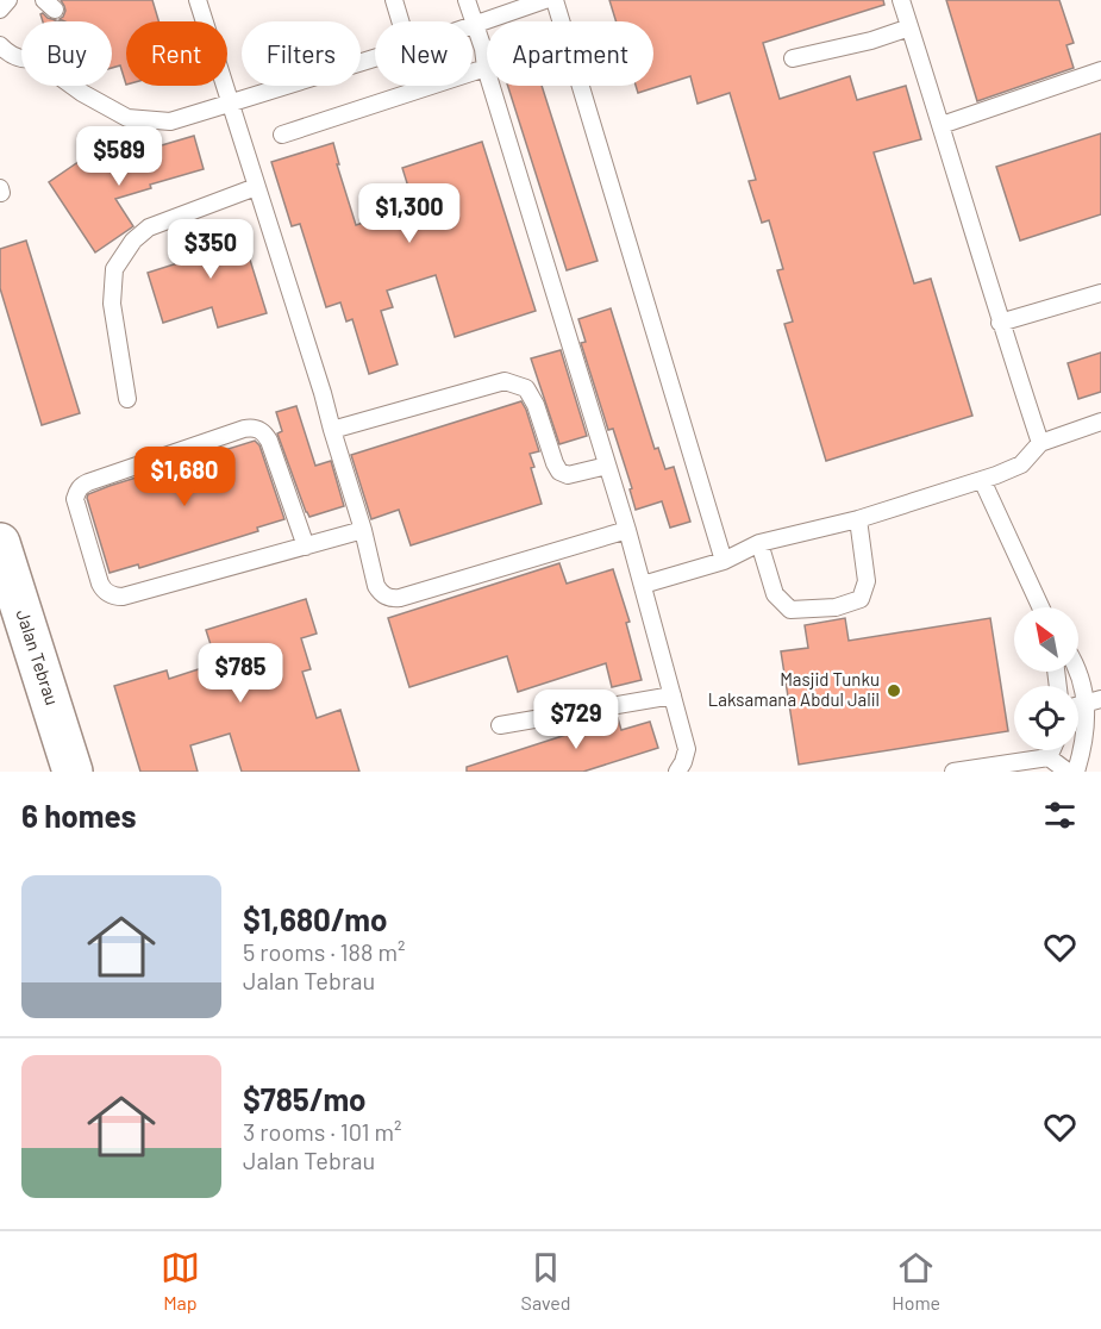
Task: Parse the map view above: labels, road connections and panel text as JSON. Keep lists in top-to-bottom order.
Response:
{
  "streets": {
    "highway": ["Jalan Tebrau"]
  },
  "places": ["Masjid Tunku Laksamana Abdul Jalil"],
  "north": "top left",
  "page": {
    "chip": [
      "Buy",
      "Rent",
      "Filters",
      "New",
      "Apartment"
    ],
    "price": [
      "$589",
      "$1,300",
      "$350",
      "$1,680",
      "$785",
      "$729"
    ],
    "heading": "6 homes",
    "list": [
      {
        "name": "$1,680/mo",
        "note": "5 rooms · 188 m² · Jalan Tebrau"
      },
      {
        "name": "$785/mo",
        "note": "3 rooms · 101 m² · Jalan Tebrau"
      }
    ],
    "tabs": ["Map", "Saved", "Home"]
  }
}
